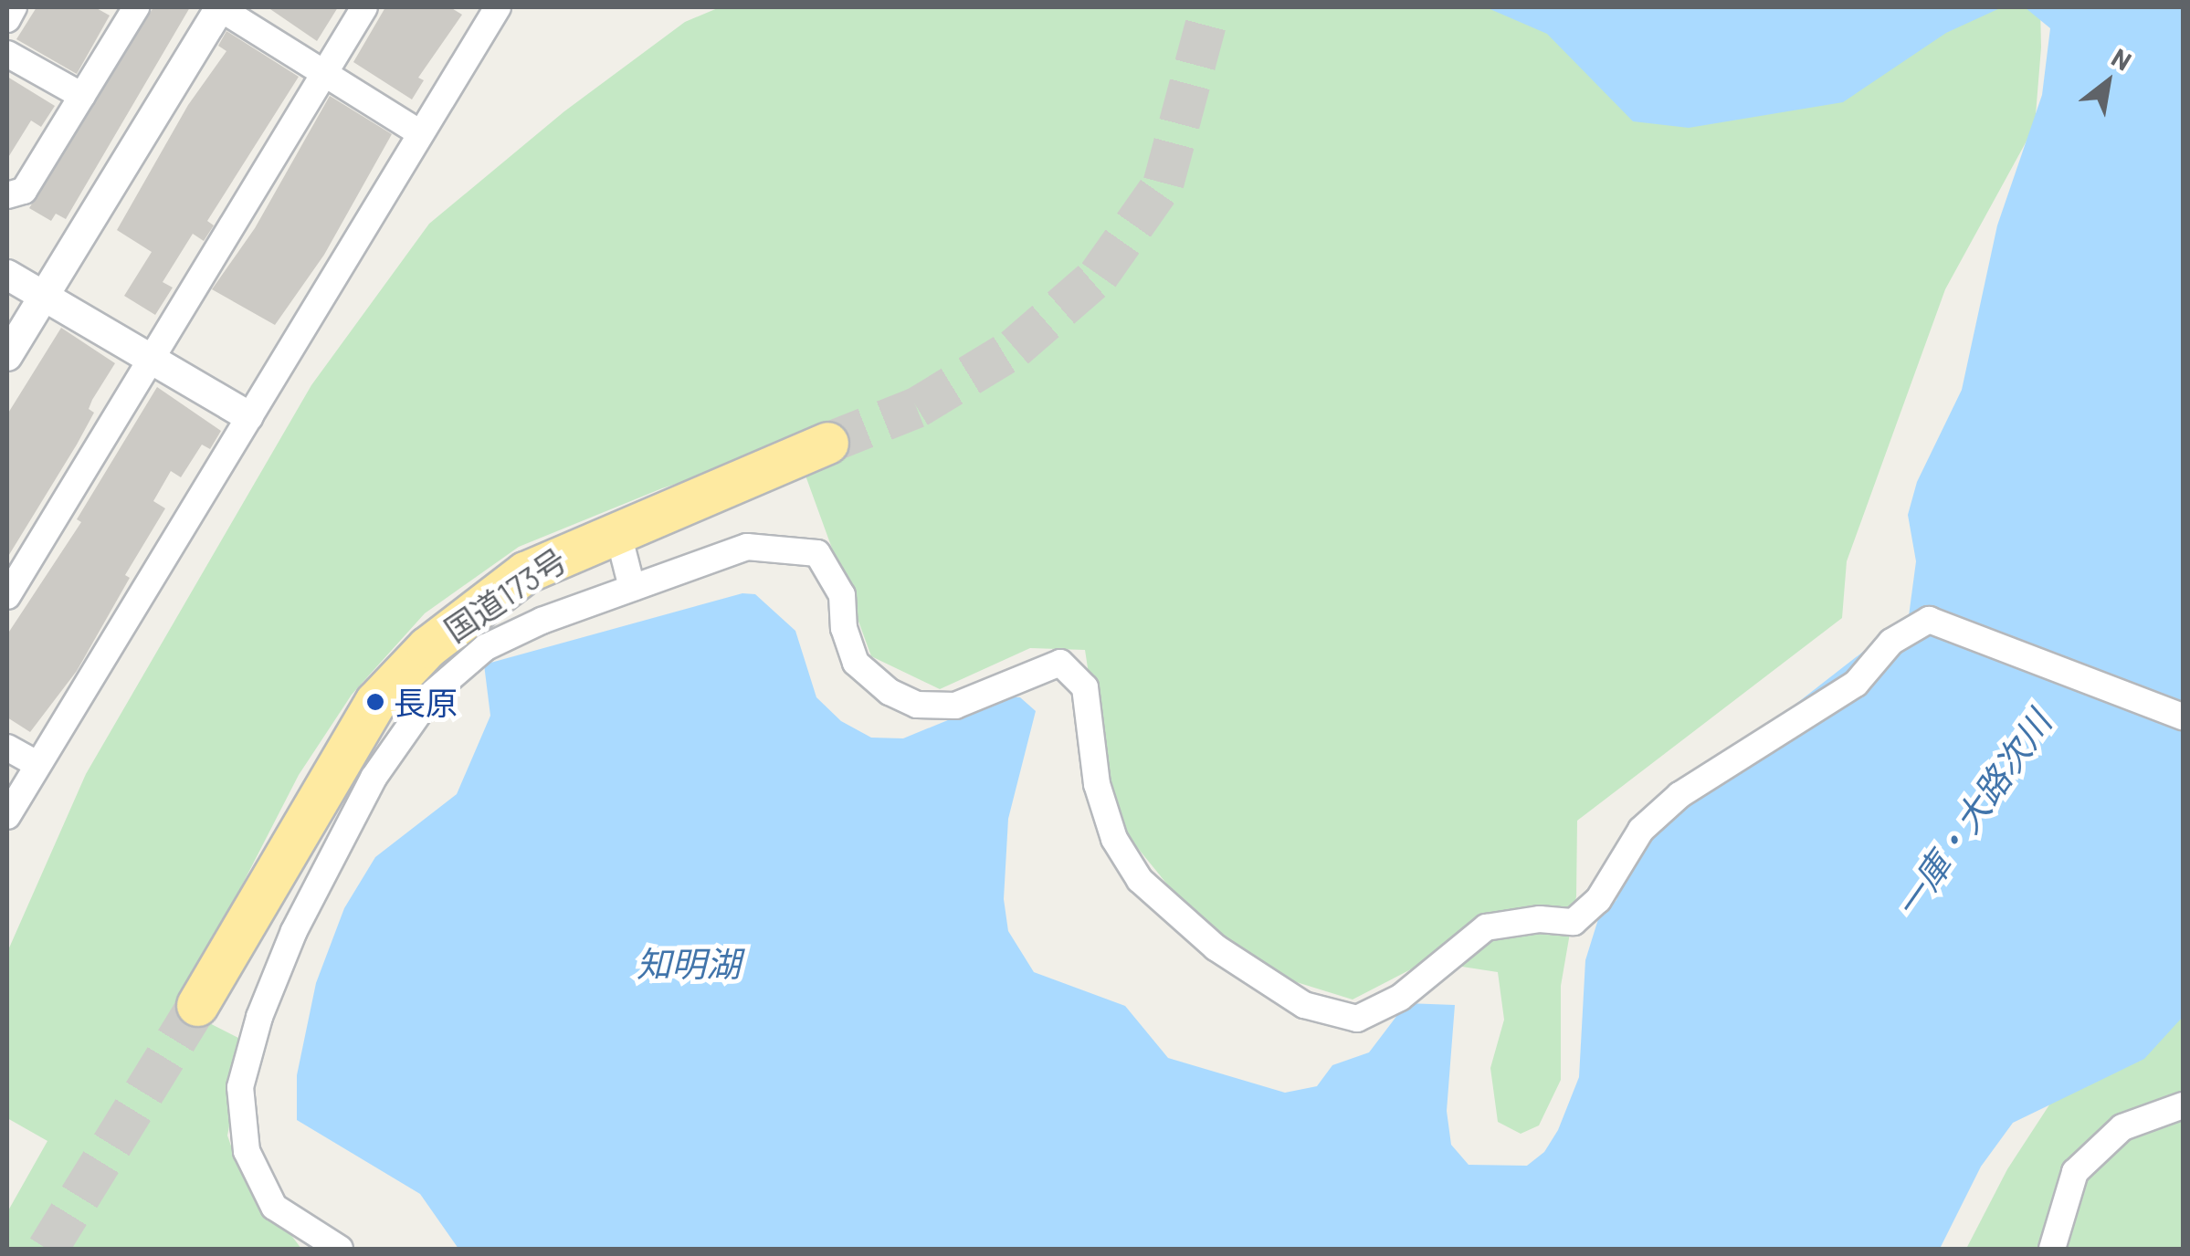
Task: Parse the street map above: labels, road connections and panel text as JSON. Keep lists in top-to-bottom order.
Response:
{
  "streets": {
    "highway": ["国道173号"]
  },
  "water": ["一庫・大路次川", "知明湖"],
  "places": ["長原"],
  "north": "top right"
}
